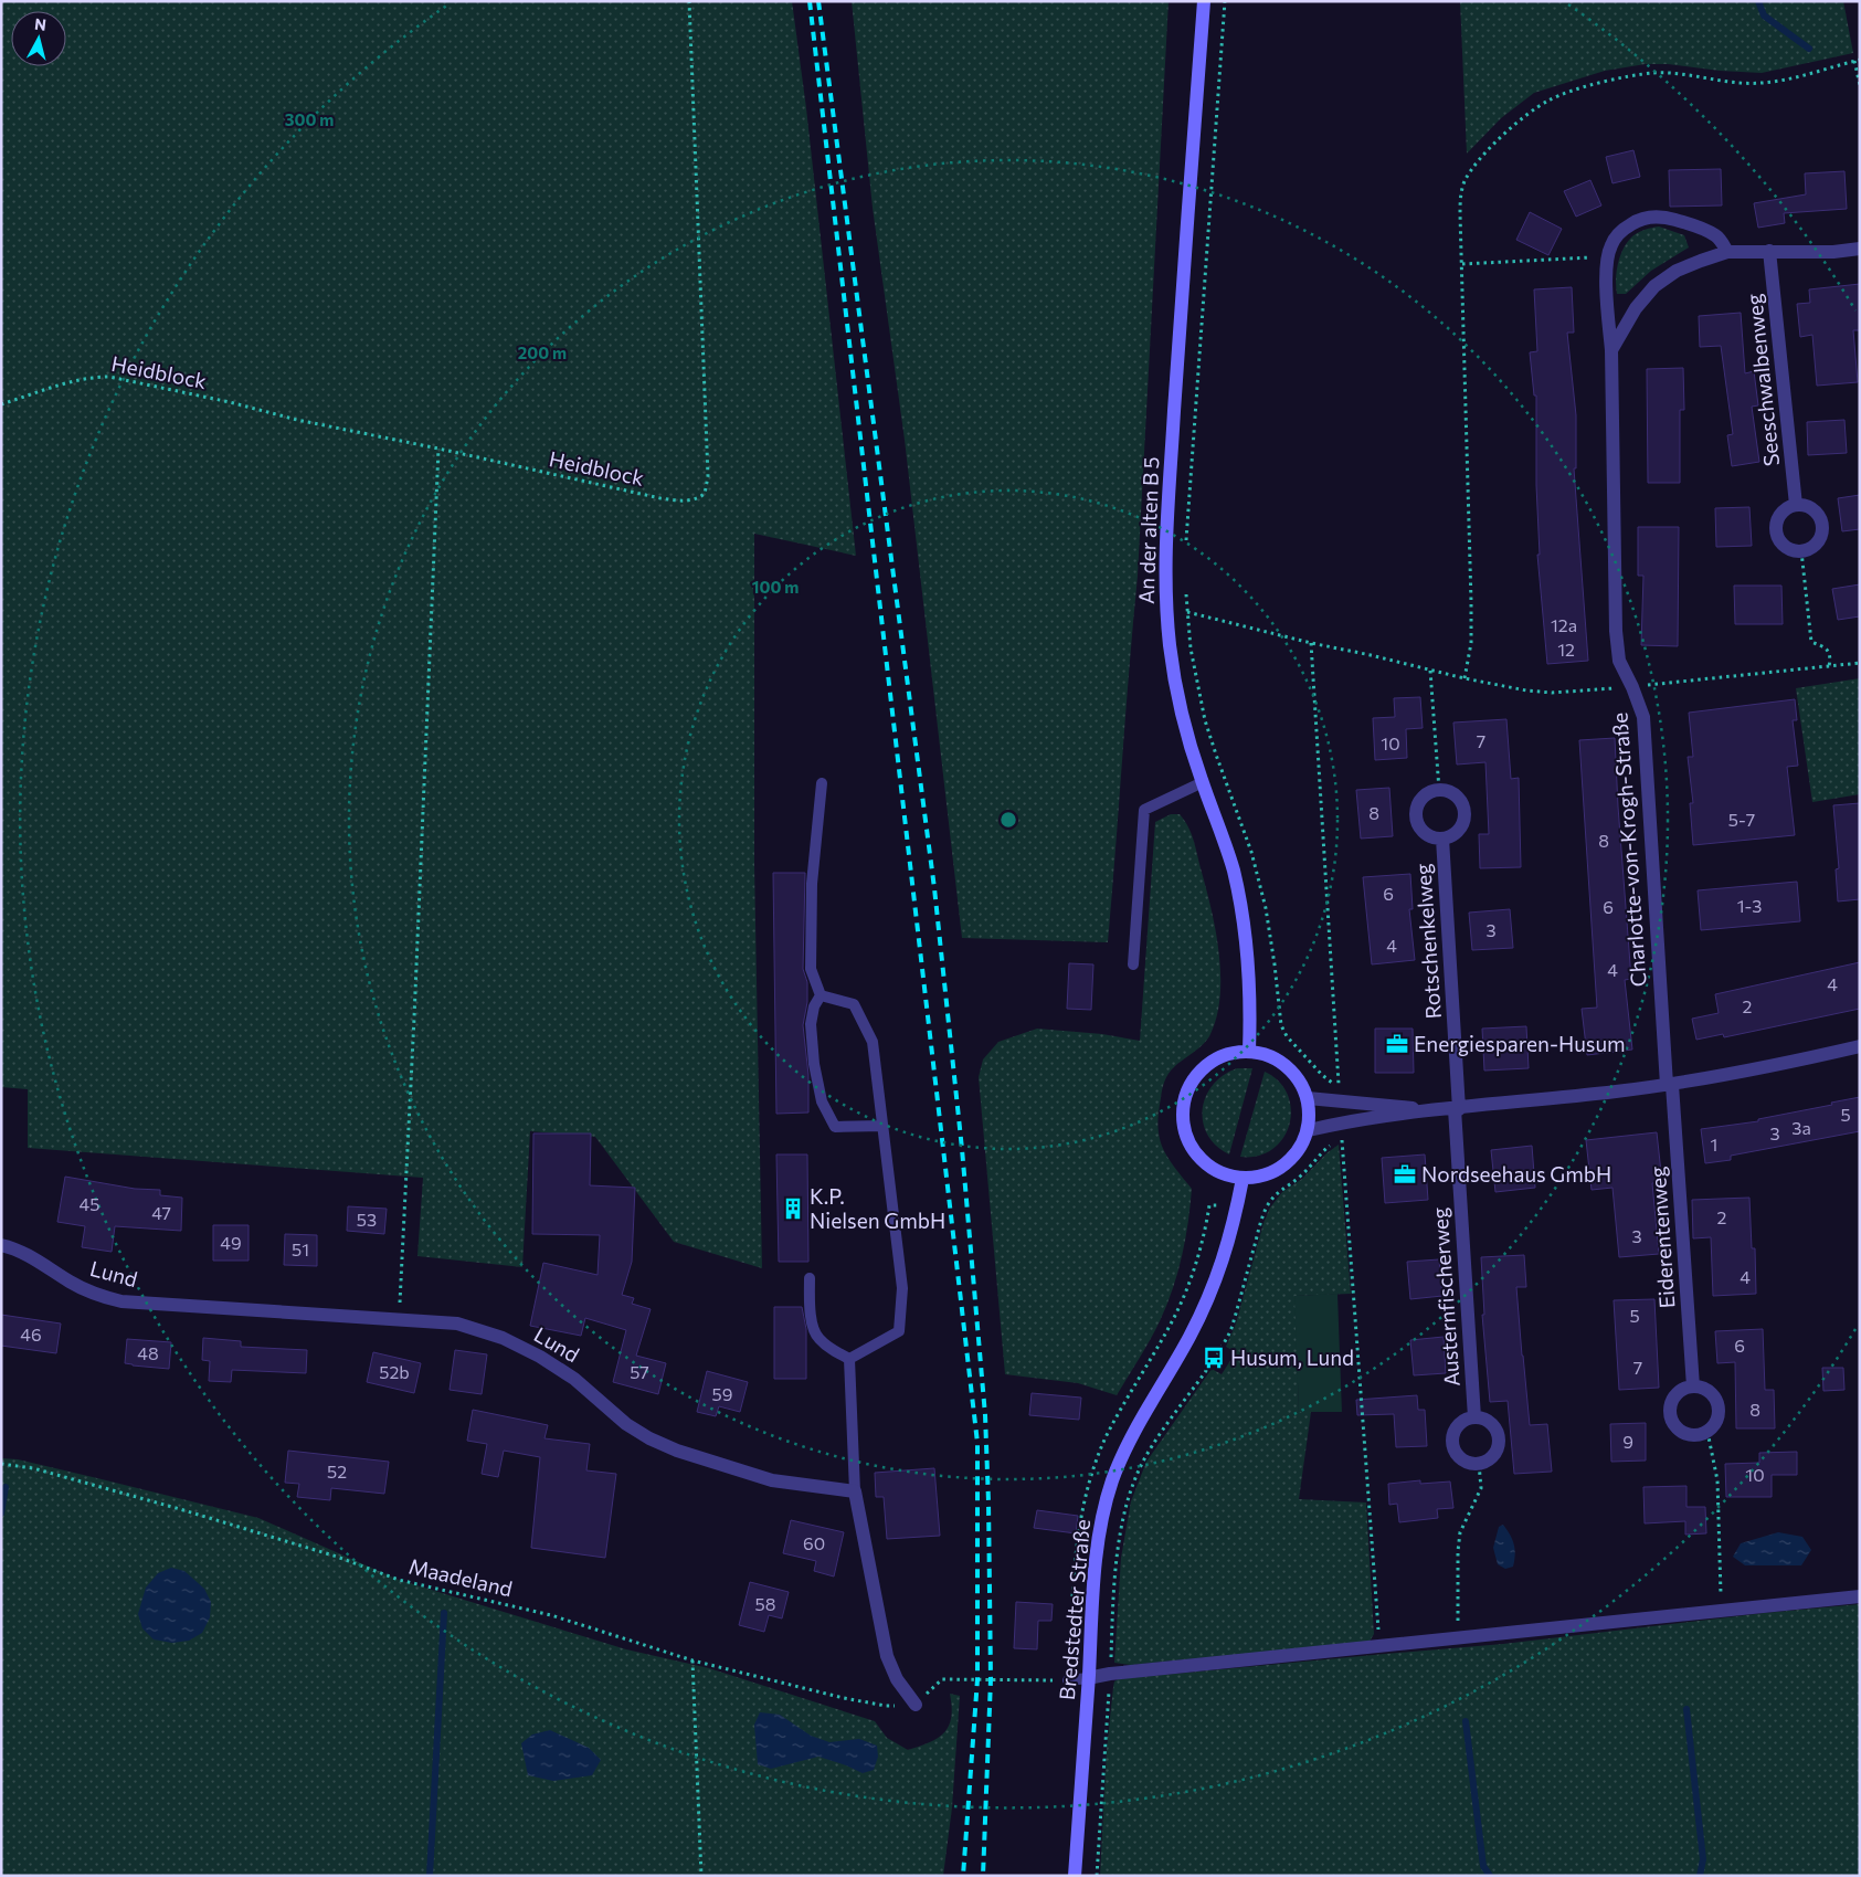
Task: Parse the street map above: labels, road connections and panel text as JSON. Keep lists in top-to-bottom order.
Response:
{
  "streets": {
    "main road": ["An der alten B 5", "Bredstedter Straße"],
    "street": [
      "Seeschwalbenweg",
      "Charlotte-von-Krogh-Straße",
      "Rotschenkelweg",
      "Eiderentenweg",
      "Lund",
      "Austernfischerweg"
    ],
    "path": ["Heidblock", "Maadeland"]
  },
  "crossings": [
    ["An der alten B 5", "Bredstedter Straße"],
    ["Charlotte-von-Krogh-Straße", "Eiderentenweg"],
    ["Rotschenkelweg", "Austernfischerweg"]
  ],
  "places": {
    "office": ["Energiesparen-Husum", "Nordseehaus GmbH"],
    "building": ["K.P. Nielsen GmbH"],
    "bus stop": ["Husum, Lund"]
  },
  "house_numbers": [
    "12a",
    "12",
    "7",
    "10",
    "8",
    "5-7",
    "8",
    "6",
    "1-3",
    "6",
    "3",
    "4",
    "4",
    "4",
    "2",
    "5",
    "3a",
    "3",
    "1",
    "45",
    "47",
    "2",
    "53",
    "3",
    "49",
    "51",
    "4",
    "5",
    "46",
    "6",
    "48",
    "7",
    "52b",
    "57",
    "59",
    "8",
    "9",
    "52",
    "10",
    "60",
    "58"
  ],
  "north": "top",
  "rings": ["300 m", "200 m", "100 m"]
}
